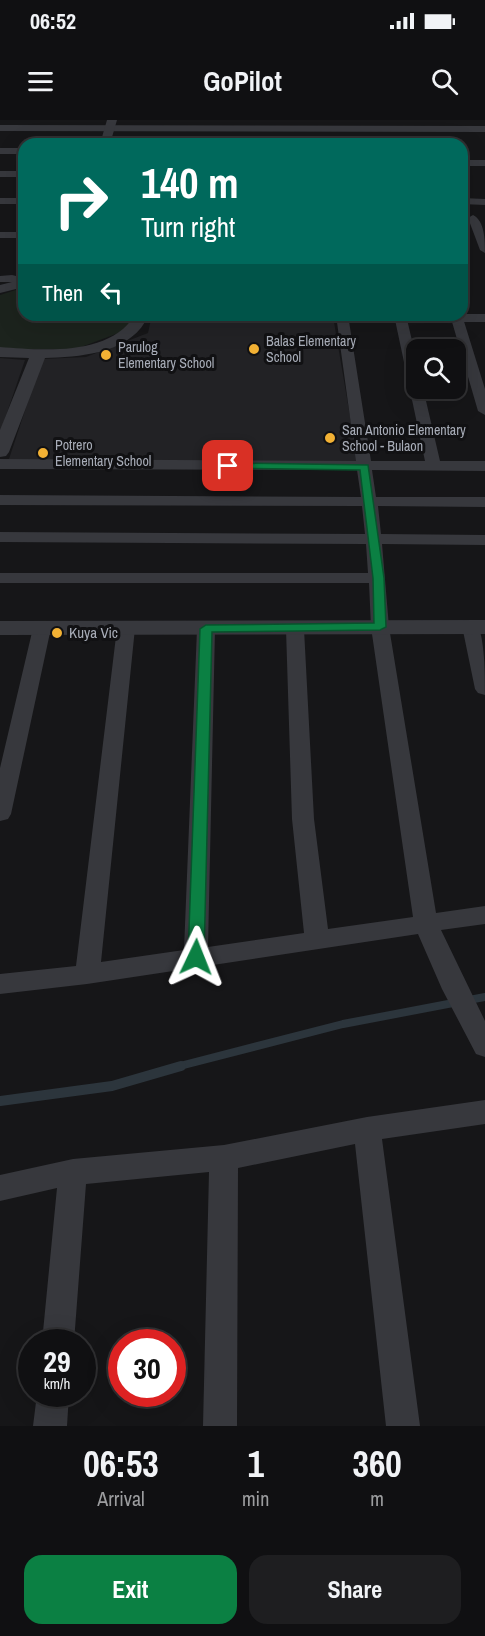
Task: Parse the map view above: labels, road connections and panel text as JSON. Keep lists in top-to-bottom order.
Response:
{
  "places": [
    "Balas Elementary School",
    "Parulog Elementary School",
    "San Antonio Elementary School - Bulaon",
    "Potrero Elementary School",
    "Kuya Vic"
  ],
  "page": {
    "status": "06:52",
    "header": "GoPilot",
    "turn": ["140 m", "Turn right"],
    "then": "Then",
    "speed": "29 km/h",
    "limit": "30",
    "eta": [
      "06:53",
      "Arrival",
      "1",
      "min",
      "360",
      "m"
    ],
    "buttons": ["Exit", "Share"]
  }
}
